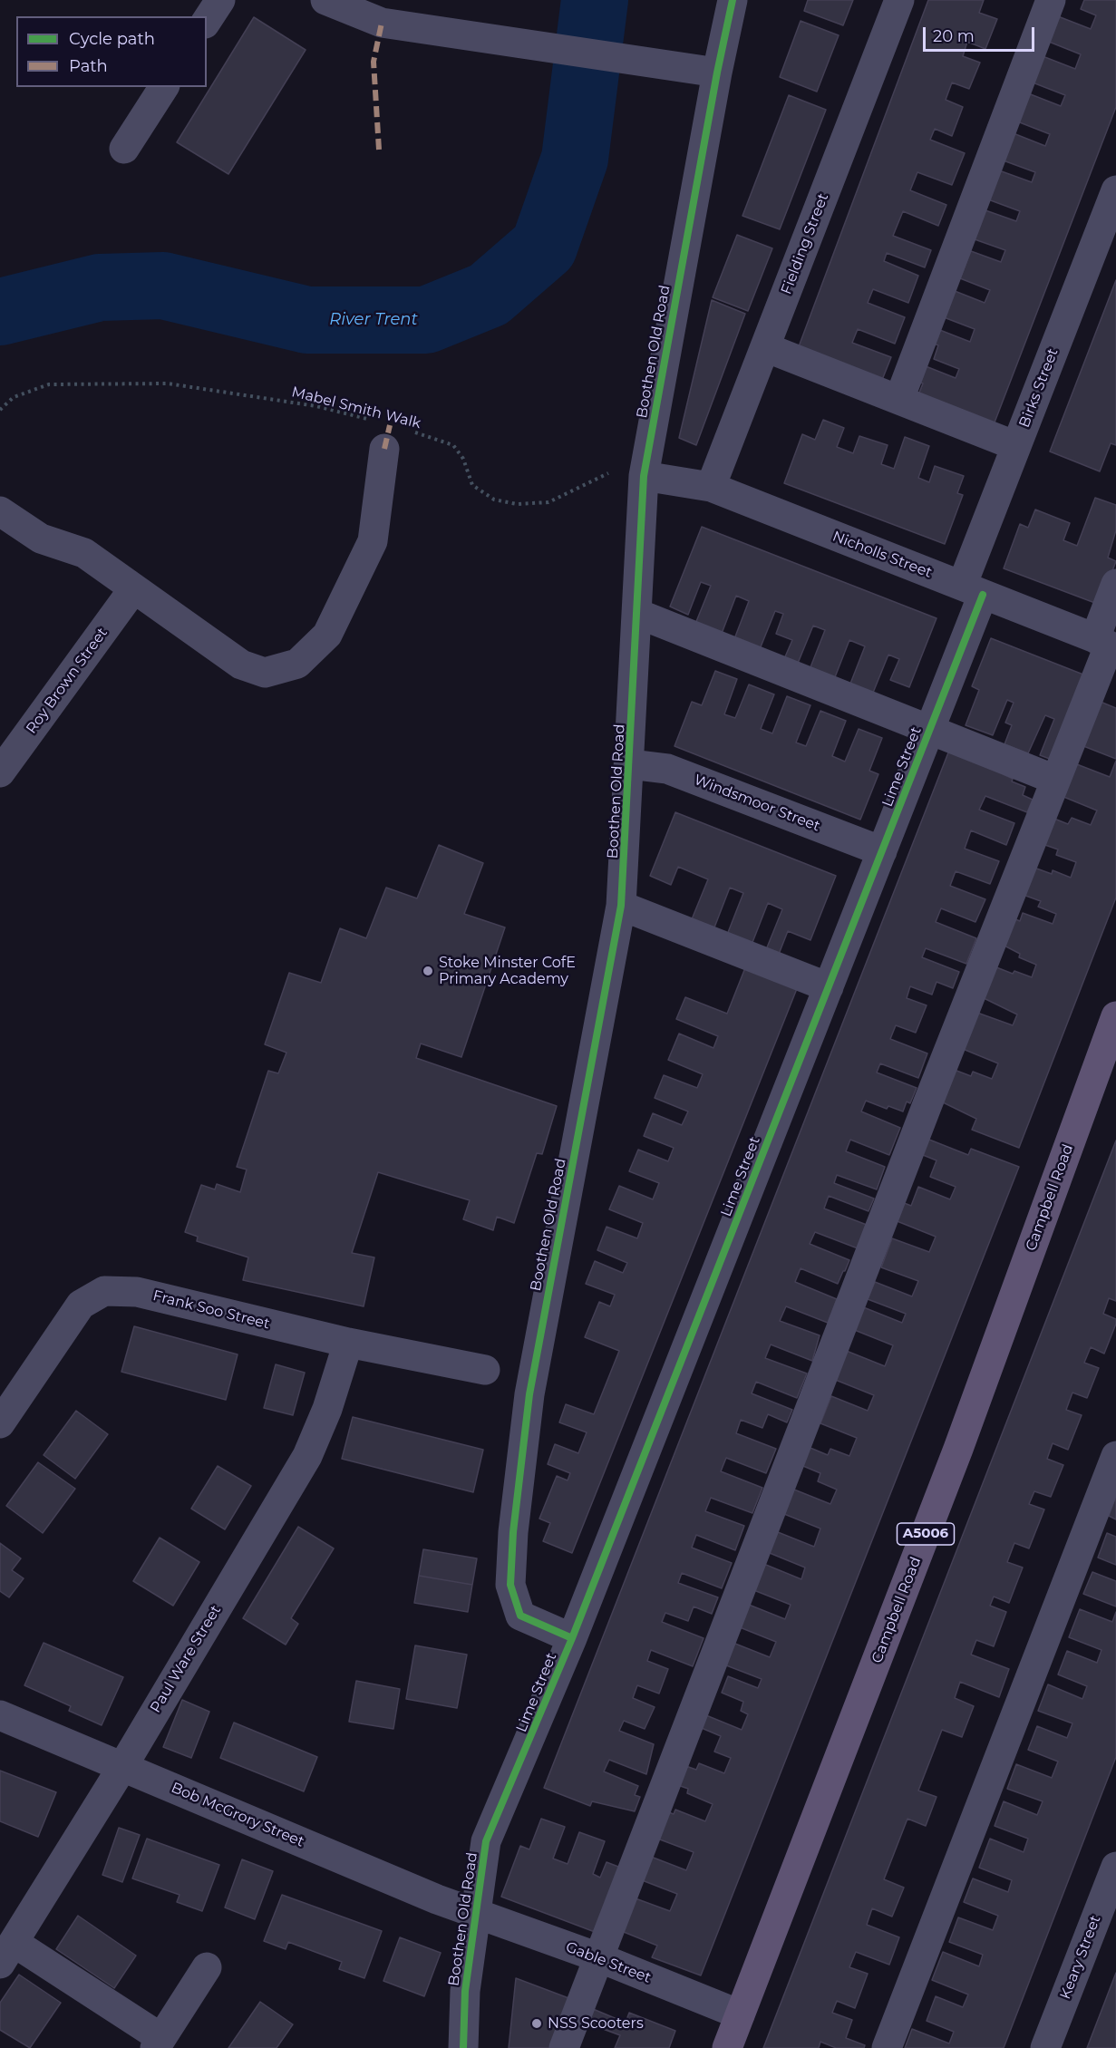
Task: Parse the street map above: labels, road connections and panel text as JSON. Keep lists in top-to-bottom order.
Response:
{
  "streets": {
    "main road": ["Campbell Road", "A5006"],
    "street": [
      "Fielding Street",
      "Boothen Old Road",
      "Birks Street",
      "Nicholls Street",
      "Roy Brown Street",
      "Lime Street",
      "Windsmoor Street",
      "Frank Soo Street",
      "Paul Ware Street",
      "Bob McGrory Street",
      "Keary Street",
      "Gable Street"
    ],
    "path": ["Mabel Smith Walk"]
  },
  "crossings": [
    ["Fielding Street", "Nicholls Street"],
    ["Boothen Old Road", "Mabel Smith Walk"],
    ["Boothen Old Road", "Nicholls Street"],
    ["Boothen Old Road", "Lime Street"],
    ["Boothen Old Road", "Windsmoor Street"],
    ["Boothen Old Road", "Bob McGrory Street"],
    ["Boothen Old Road", "Gable Street"],
    ["Birks Street", "Nicholls Street"],
    ["Birks Street", "Lime Street"],
    ["Mabel Smith Walk", "Nicholls Street"],
    ["Nicholls Street", "Lime Street"],
    ["Lime Street", "Windsmoor Street"],
    ["Campbell Road", "Gable Street"],
    ["Frank Soo Street", "Paul Ware Street"],
    ["Paul Ware Street", "Bob McGrory Street"],
    ["Bob McGrory Street", "Gable Street"]
  ],
  "water": ["River Trent"],
  "places": ["Stoke Minster CofE Primary Academy", "NSS Scooters"],
  "legend": ["Cycle path", "Path"],
  "scale_bar": "20 m"
}
